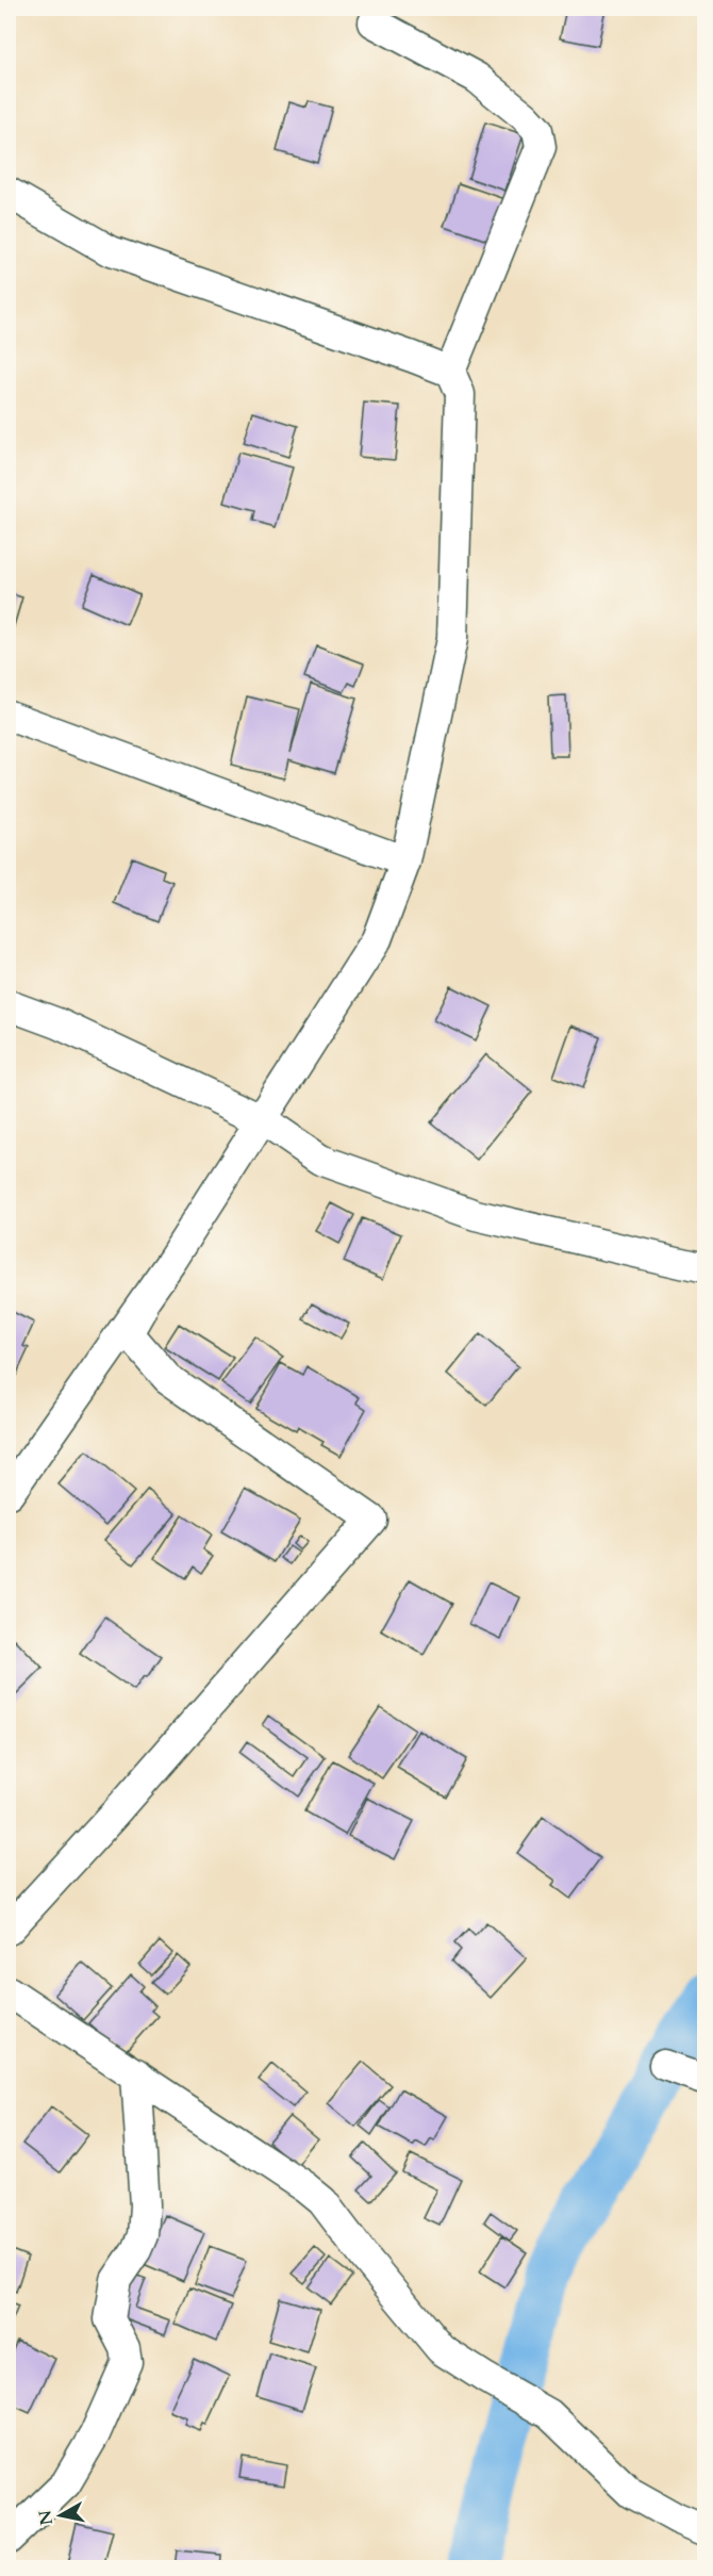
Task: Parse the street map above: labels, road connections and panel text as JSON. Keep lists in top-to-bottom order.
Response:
{
  "north": "left"
}
